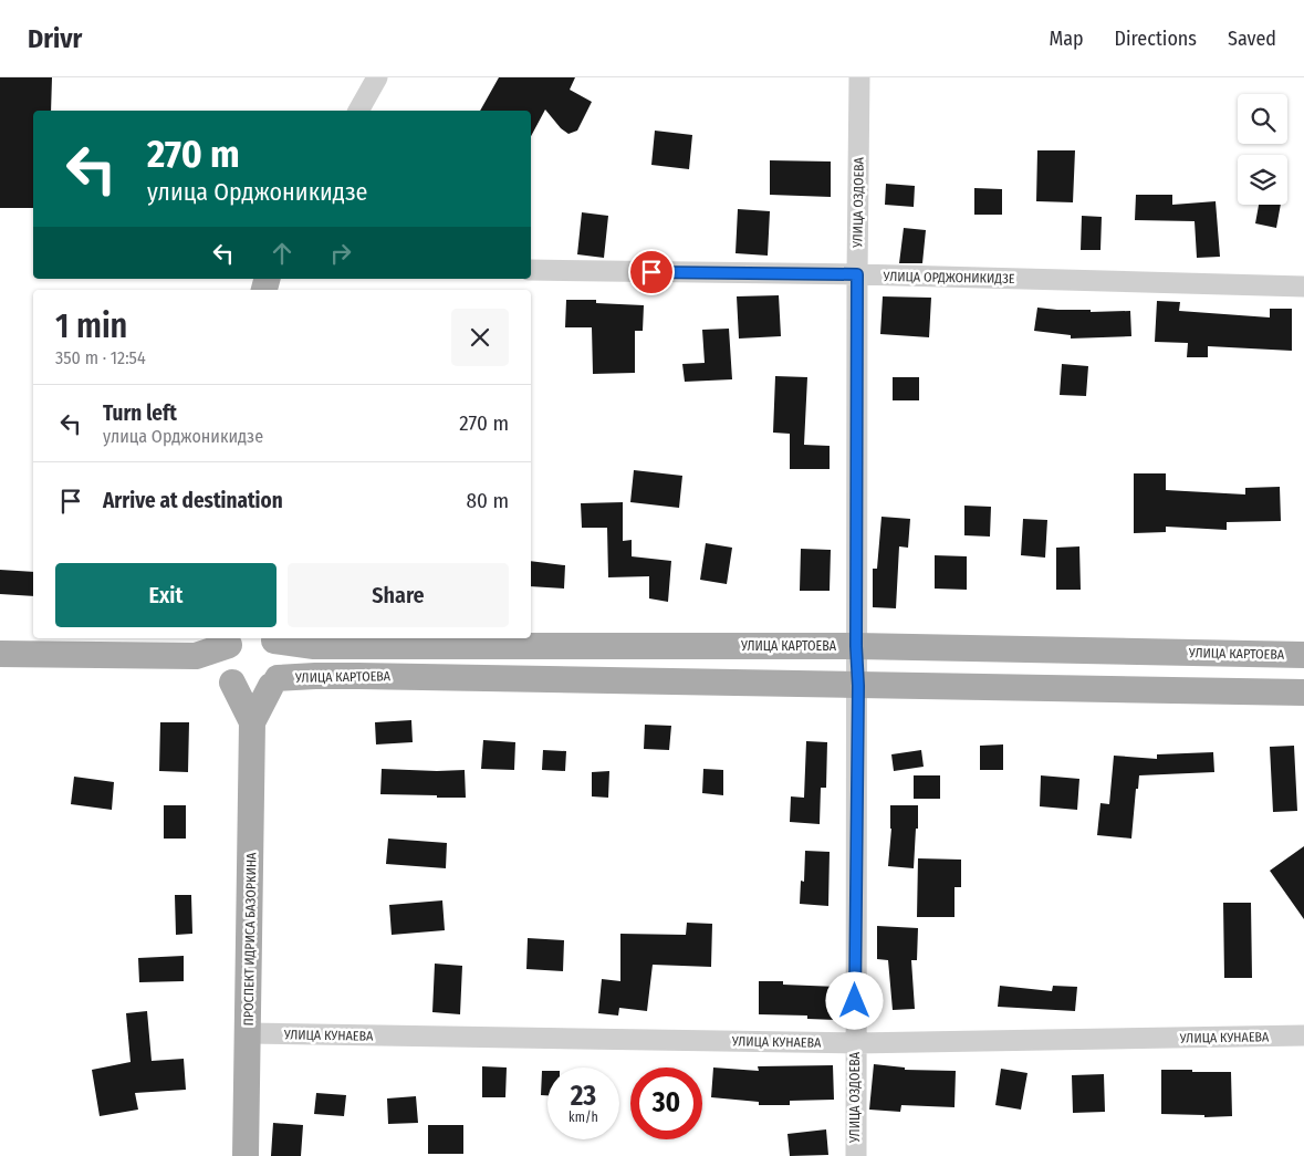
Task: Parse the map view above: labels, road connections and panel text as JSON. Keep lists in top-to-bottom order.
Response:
{
  "streets": {
    "main road": ["УЛИЦА КАРТОЕВА", "ПРОСПЕКТ ИДРИСА БАЗОРКИНА"],
    "street": ["УЛИЦА ОЗДОЕВА", "УЛИЦА ОРДЖОНИКИДЗЕ", "УЛИЦА КУНАЕВА"]
  },
  "crossings": [
    ["УЛИЦА ОЗДОЕВА", "УЛИЦА ОРДЖОНИКИДЗЕ"],
    ["УЛИЦА ОЗДОЕВА", "УЛИЦА КАРТОЕВА"],
    ["УЛИЦА ОЗДОЕВА", "УЛИЦА КУНАЕВА"],
    ["УЛИЦА КАРТОЕВА", "ПРОСПЕКТ ИДРИСА БАЗОРКИНА"],
    ["ПРОСПЕКТ ИДРИСА БАЗОРКИНА", "УЛИЦА КУНАЕВА"]
  ],
  "page": {
    "header": "Drivr",
    "nav": ["Map", "Directions", "Saved"],
    "turn": ["270 m", "улица Орджоникидзе"],
    "heading": ["1 min", "350 m · 12:54"],
    "list": [
      {
        "name": "Turn left",
        "note": "улица Орджоникидзе",
        "value": "270 m"
      },
      {
        "name": "Arrive at destination",
        "value": "80 m"
      }
    ],
    "buttons": ["Exit", "Share"],
    "speed": "23 km/h",
    "limit": "30"
  }
}
